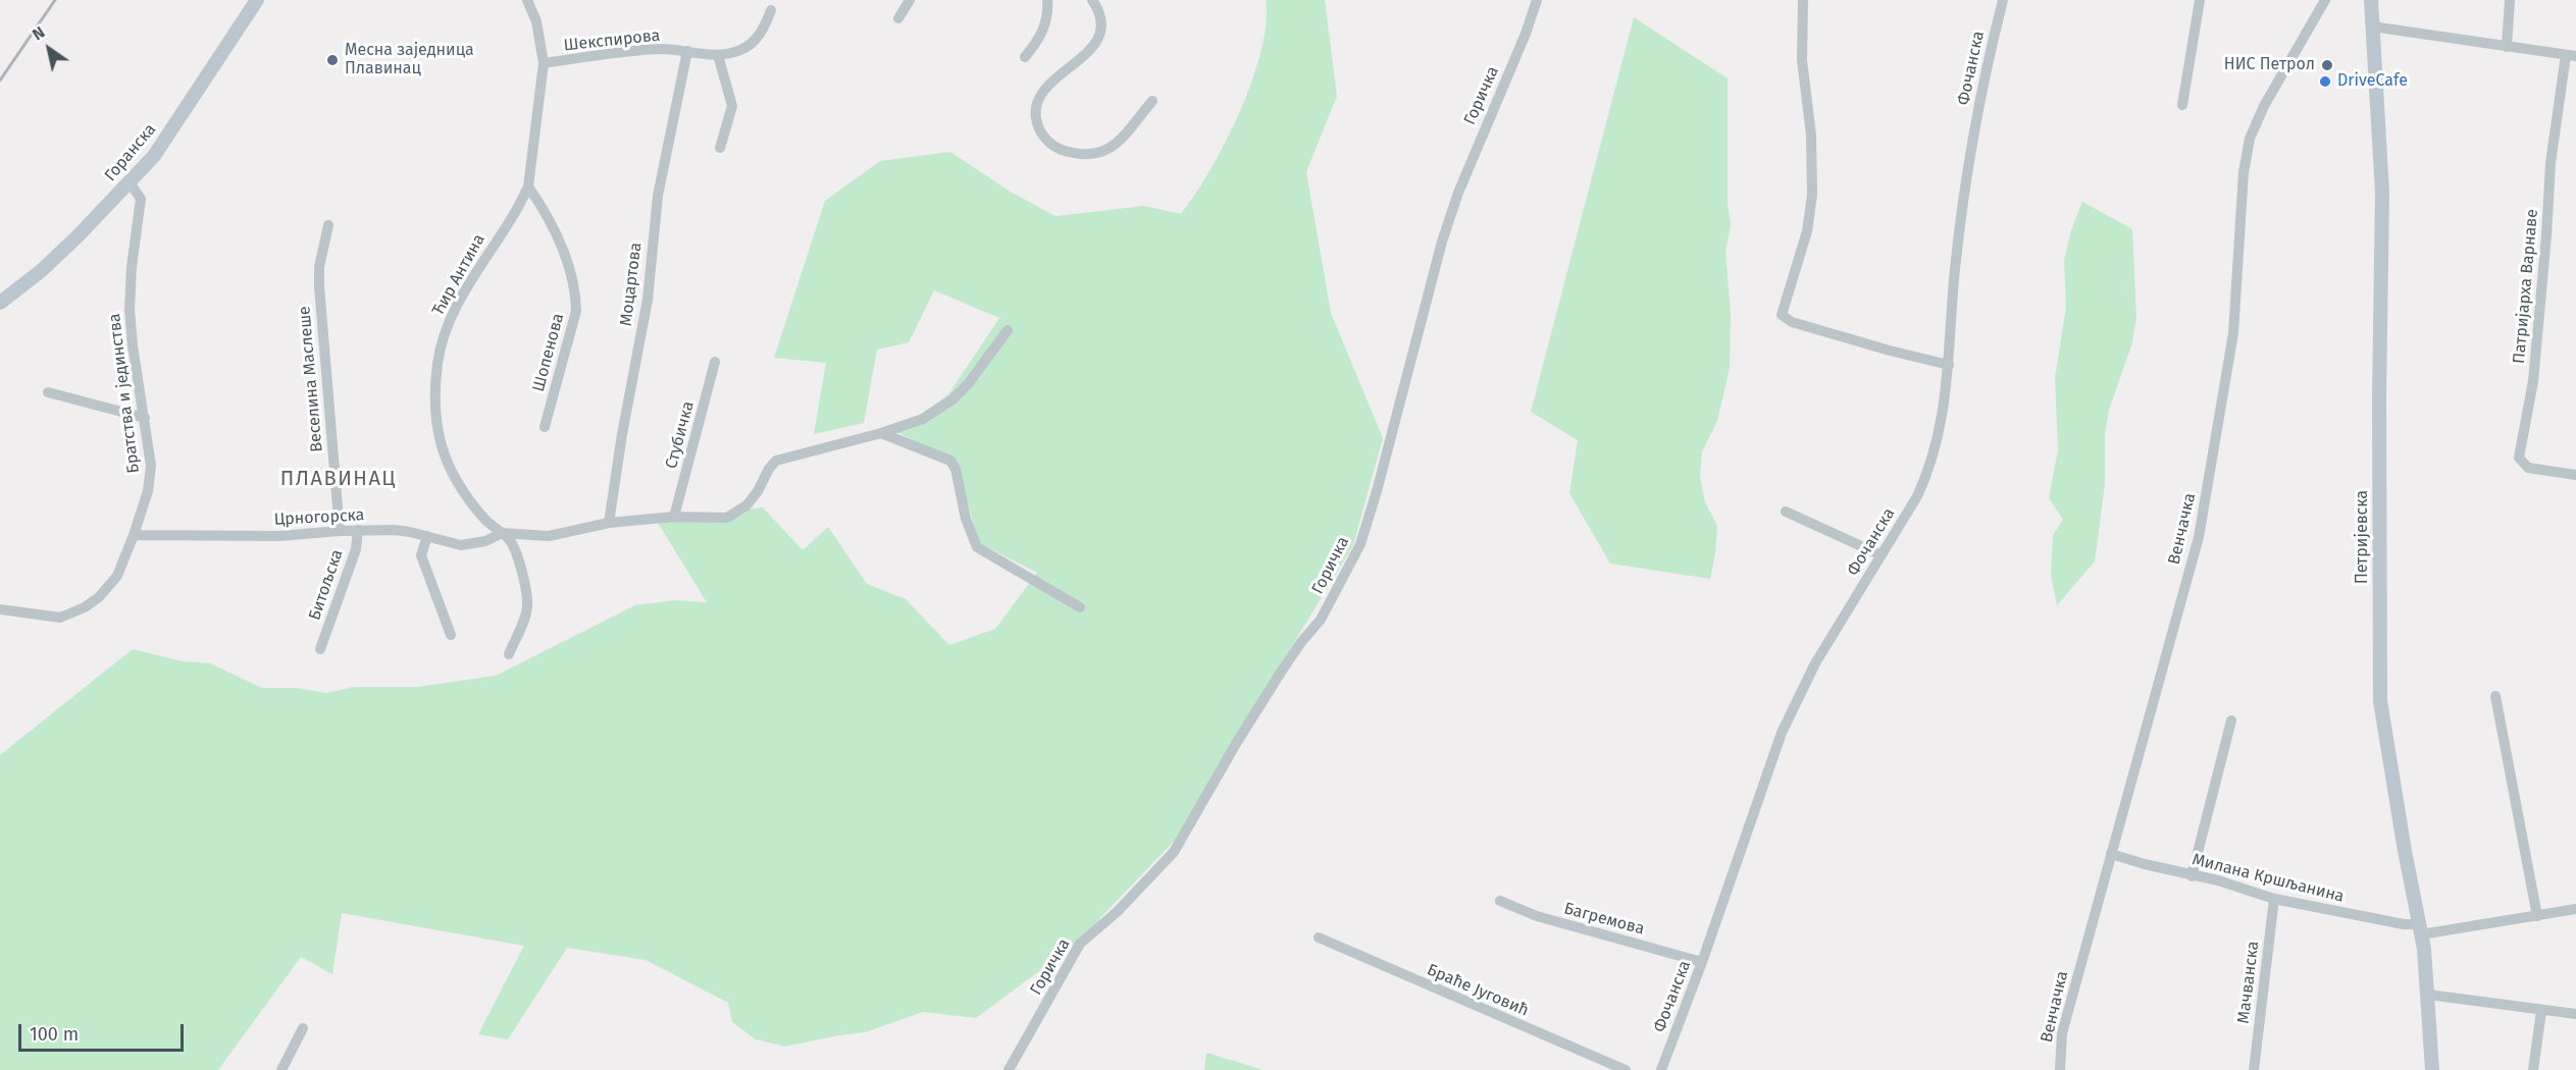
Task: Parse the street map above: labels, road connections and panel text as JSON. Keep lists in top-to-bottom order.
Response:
{
  "streets": {
    "main road": ["Горанска", "Петријевска"],
    "street": [
      "Шекспирова",
      "Фочанска",
      "Горичка",
      "Ћир Антина",
      "Моцартова",
      "Патријарха Варнаве",
      "Шопенова",
      "Веселина Маслеше",
      "Братства и јединства",
      "Стубичка",
      "Црногорска",
      "Венчачка",
      "Битољска",
      "Милана Кршљанина",
      "Багремова",
      "Мачванска",
      "Браће Југовић"
    ]
  },
  "crossings": [
    ["Шекспирова", "Ћир Антина"],
    ["Шекспирова", "Моцартова"],
    ["Фочанска", "Багремова"],
    ["Горанска", "Братства и јединства"],
    ["Ћир Антина", "Шопенова"],
    ["Ћир Антина", "Црногорска"],
    ["Веселина Маслеше", "Црногорска"],
    ["Братства и јединства", "Црногорска"],
    ["Црногорска", "Битољска"],
    ["Венчачка", "Милана Кршљанина"],
    ["Петријевска", "Милана Кршљанина"],
    ["Милана Кршљанина", "Мачванска"]
  ],
  "districts": ["ПЛАВИНАЦ"],
  "places": ["Месна заједница Плавинац", "НИС Петрол", "DriveCafe"],
  "scale_bar": "100 m",
  "north": "top left"
}
